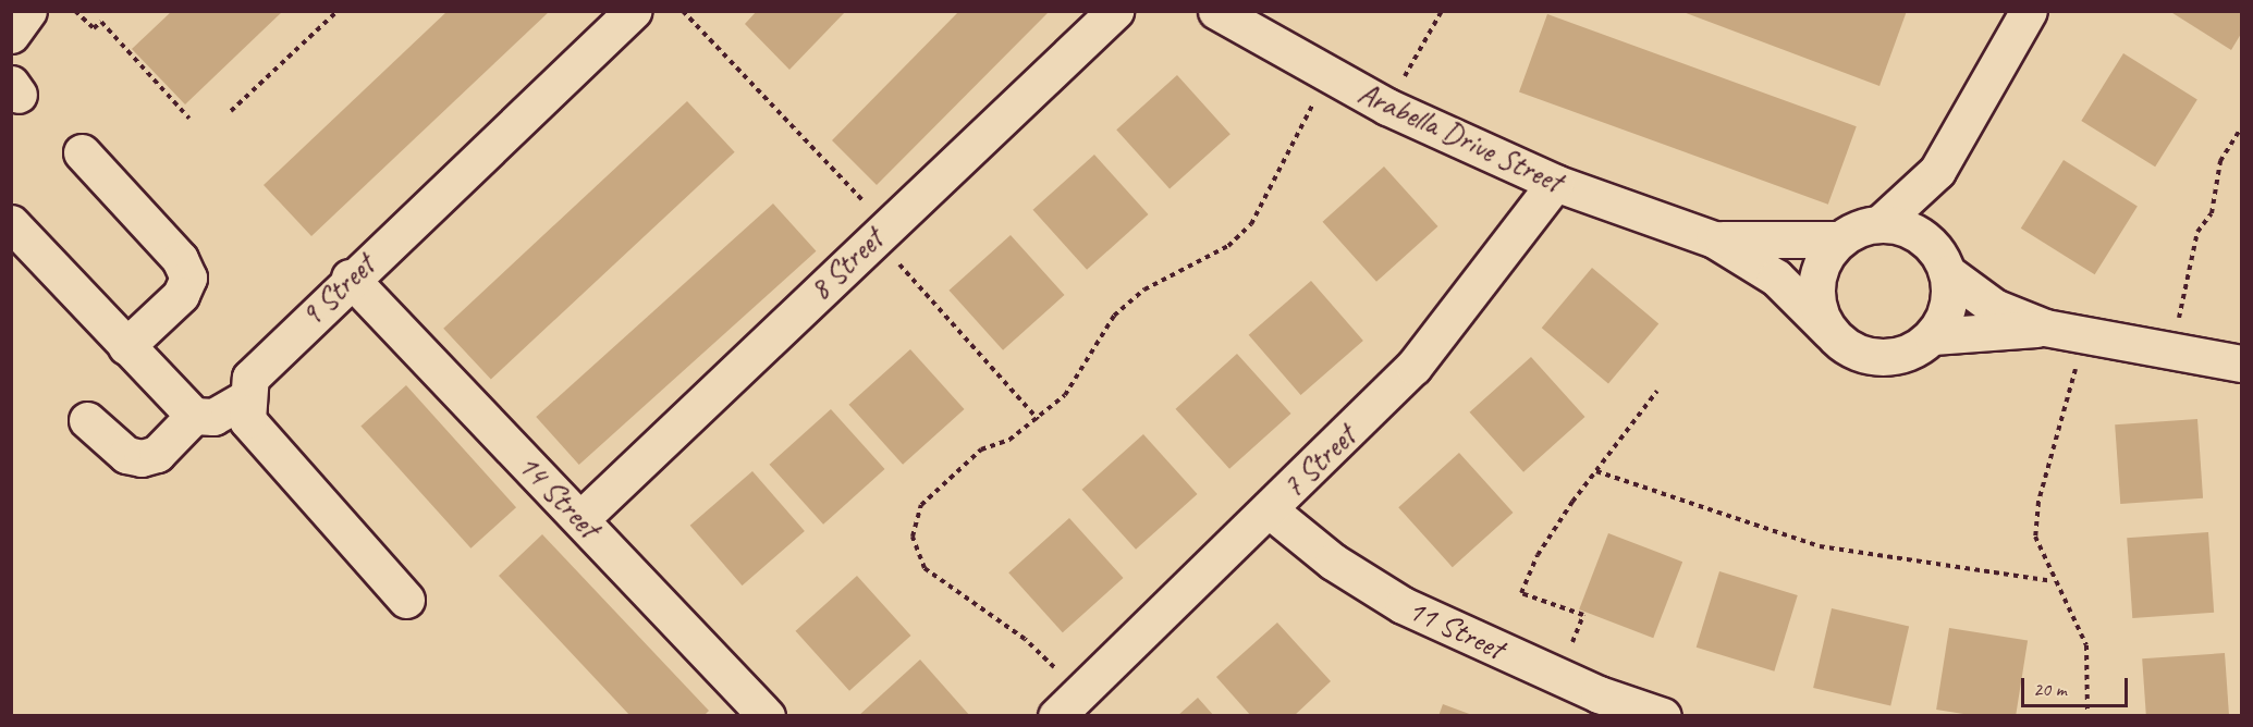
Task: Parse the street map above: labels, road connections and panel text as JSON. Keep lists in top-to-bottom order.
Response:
{
  "streets": {
    "street": [
      "Arabella Drive Street",
      "8 Street",
      "9 Street",
      "7 Street",
      "14 Street",
      "11 Street"
    ]
  },
  "crossings": [
    ["Arabella Drive Street", "7 Street"],
    ["8 Street", "14 Street"],
    ["9 Street", "14 Street"],
    ["7 Street", "11 Street"]
  ],
  "scale_bar": "20 m"
}
